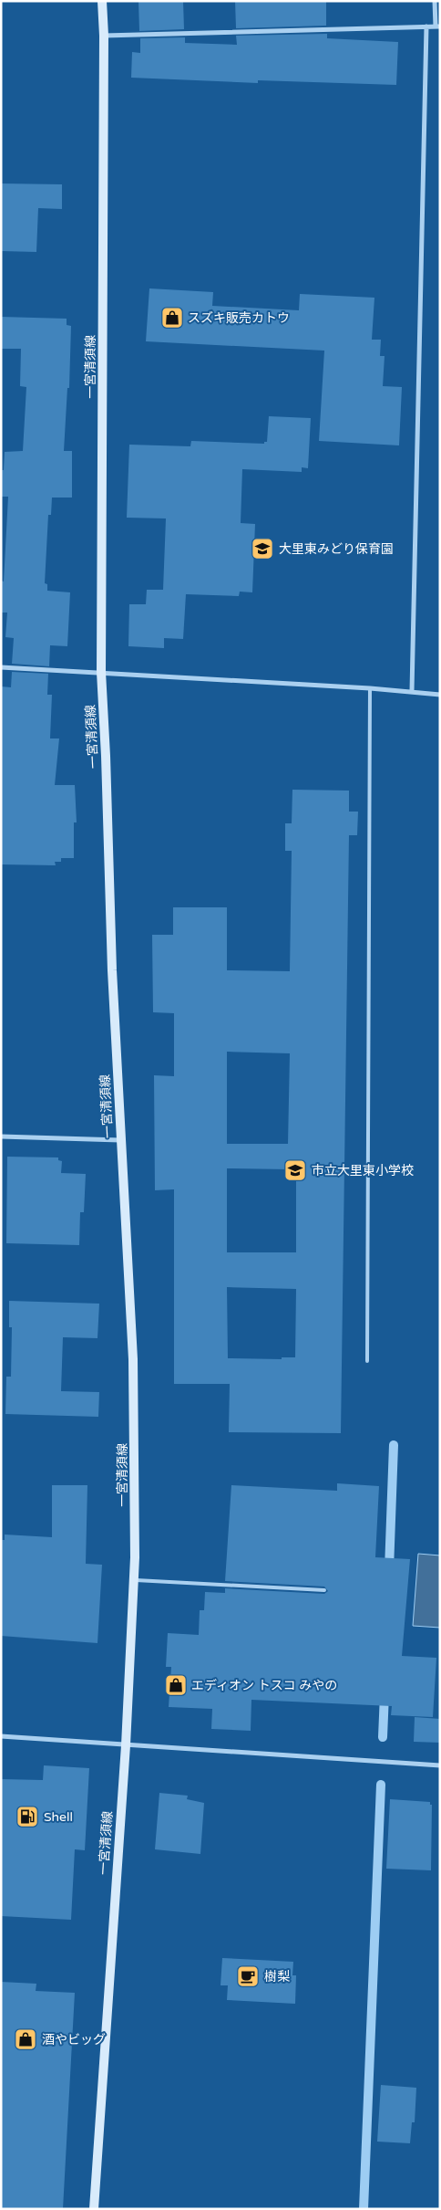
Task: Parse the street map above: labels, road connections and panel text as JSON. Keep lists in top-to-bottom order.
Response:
{
  "streets": {
    "main road": ["一宮清須線"]
  },
  "places": {
    "shop": ["スズキ販売カトウ", "エディオン トスコ みやの", "酒やビッグ"],
    "school or university": ["大里東みどり保育園", "市立大里東小学校"],
    "fuel station": ["Shell"],
    "cafe": ["樹梨"]
  }
}
